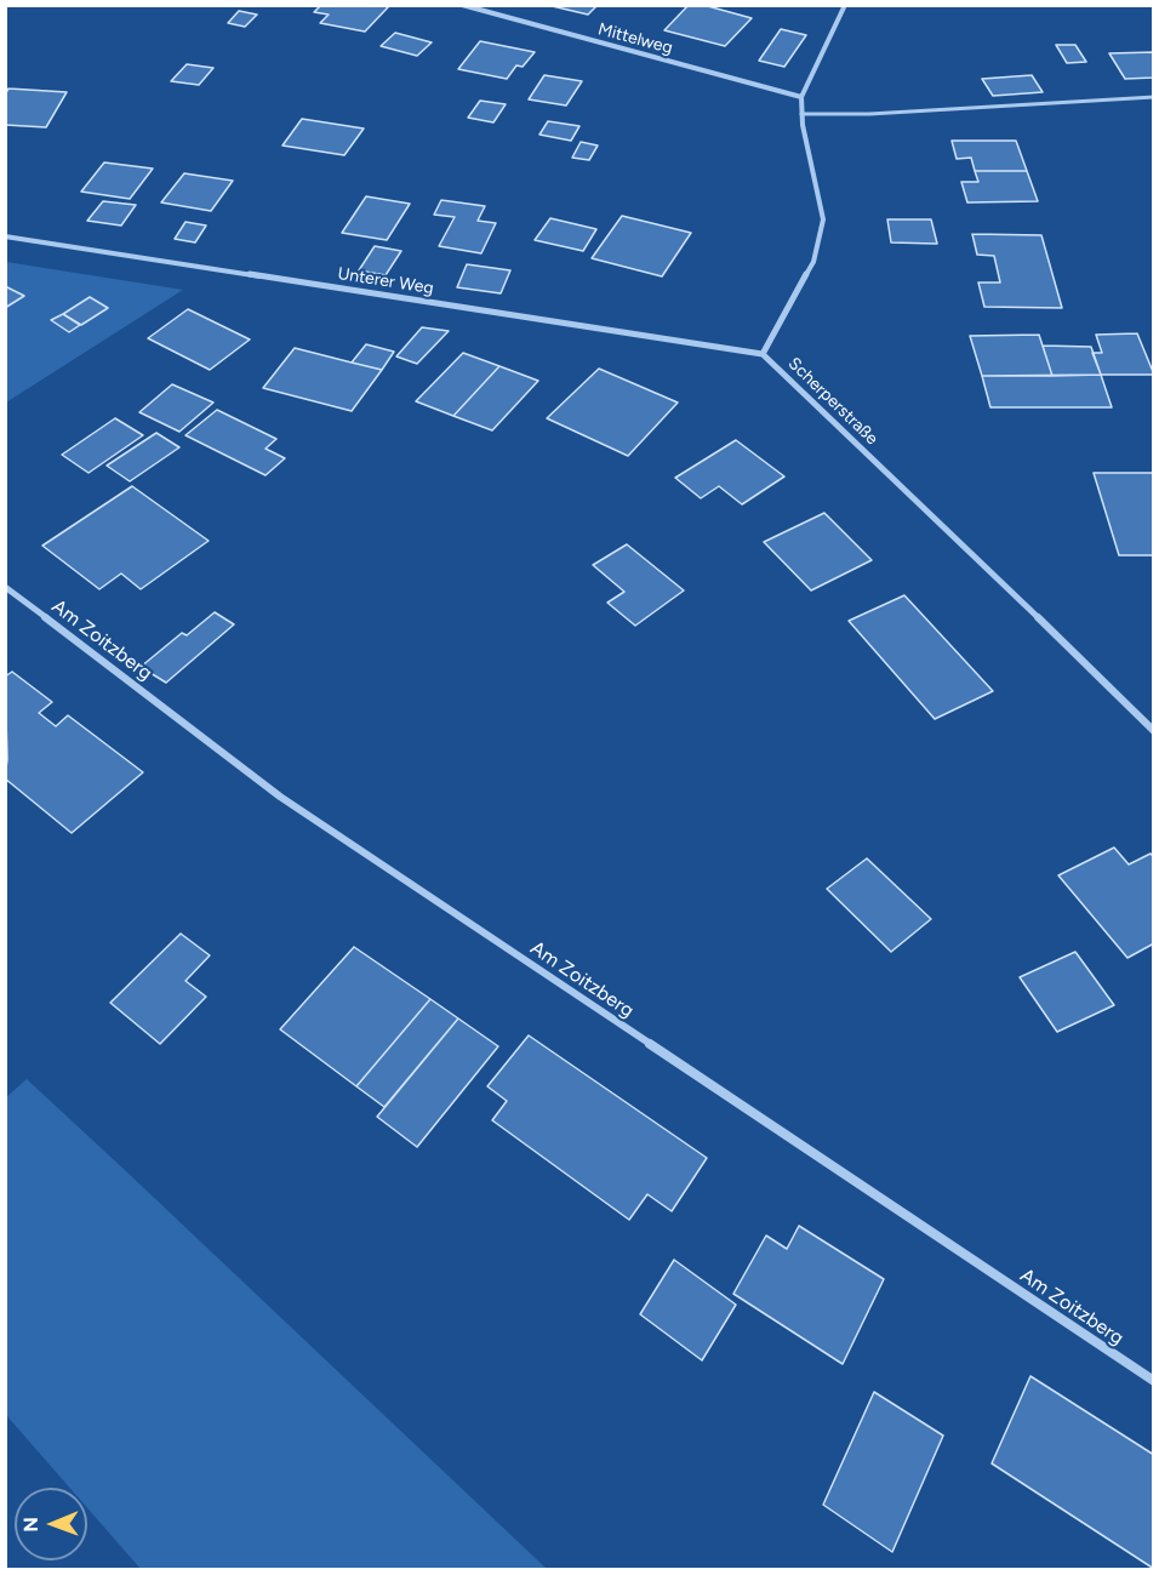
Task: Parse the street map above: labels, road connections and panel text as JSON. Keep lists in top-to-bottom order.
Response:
{
  "streets": {
    "street": [
      "Mittelweg",
      "Unterer Weg",
      "Scherperstraße",
      "Am Zoitzberg"
    ]
  },
  "crossings": [
    ["Mittelweg", "Scherperstraße"],
    ["Unterer Weg", "Scherperstraße"]
  ],
  "north": "left"
}
